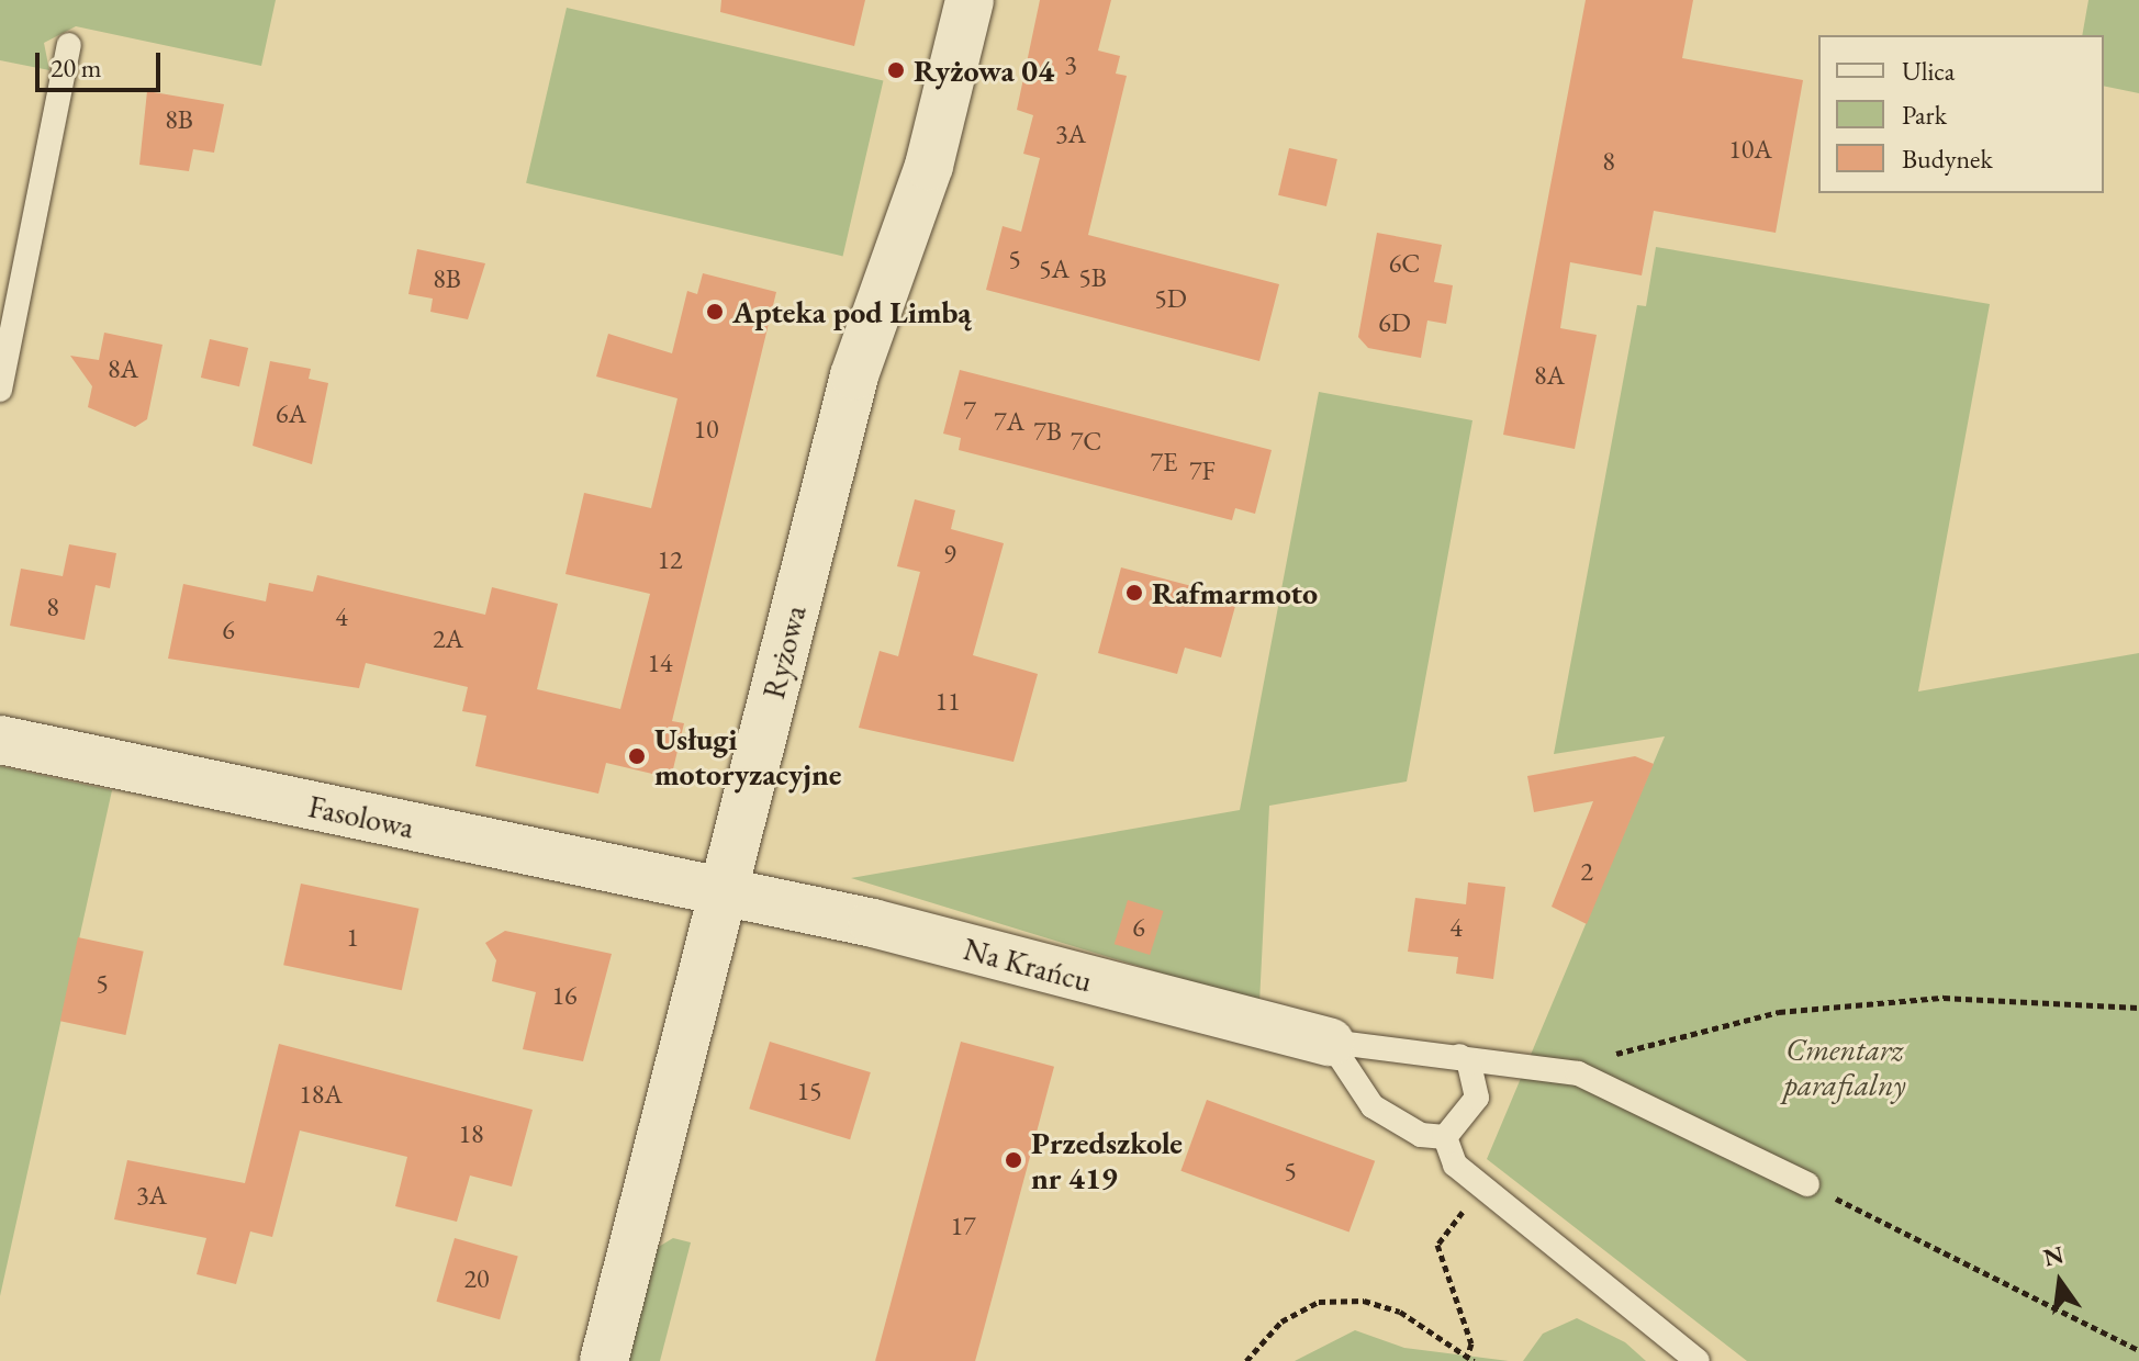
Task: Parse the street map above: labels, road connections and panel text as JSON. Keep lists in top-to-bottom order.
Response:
{
  "streets": {
    "street": ["Ryżowa", "Fasolowa", "Na Krańcu"]
  },
  "crossings": [
    ["Ryżowa", "Fasolowa"],
    ["Ryżowa", "Na Krańcu"],
    ["Fasolowa", "Na Krańcu"]
  ],
  "parks": ["Cmentarz parafialny"],
  "places": [
    "Ryżowa 04",
    "Apteka pod Limbą",
    "Rafmarmoto",
    "Usługi motoryzacyjne",
    "Przedszkole nr 419"
  ],
  "house_numbers": [
    "3",
    "8B",
    "3A",
    "10A",
    "8",
    "5",
    "6C",
    "5A",
    "5B",
    "8B",
    "5D",
    "6D",
    "8A",
    "8A",
    "7",
    "6A",
    "7A",
    "10",
    "7B",
    "7C",
    "7E",
    "7F",
    "9",
    "12",
    "8",
    "4",
    "6",
    "2A",
    "14",
    "11",
    "2",
    "6",
    "4",
    "1",
    "5",
    "16",
    "15",
    "18A",
    "18",
    "5",
    "3A",
    "17",
    "20"
  ],
  "legend": ["Ulica", "Park", "Budynek"],
  "scale_bar": "20 m",
  "north": "top"
}
